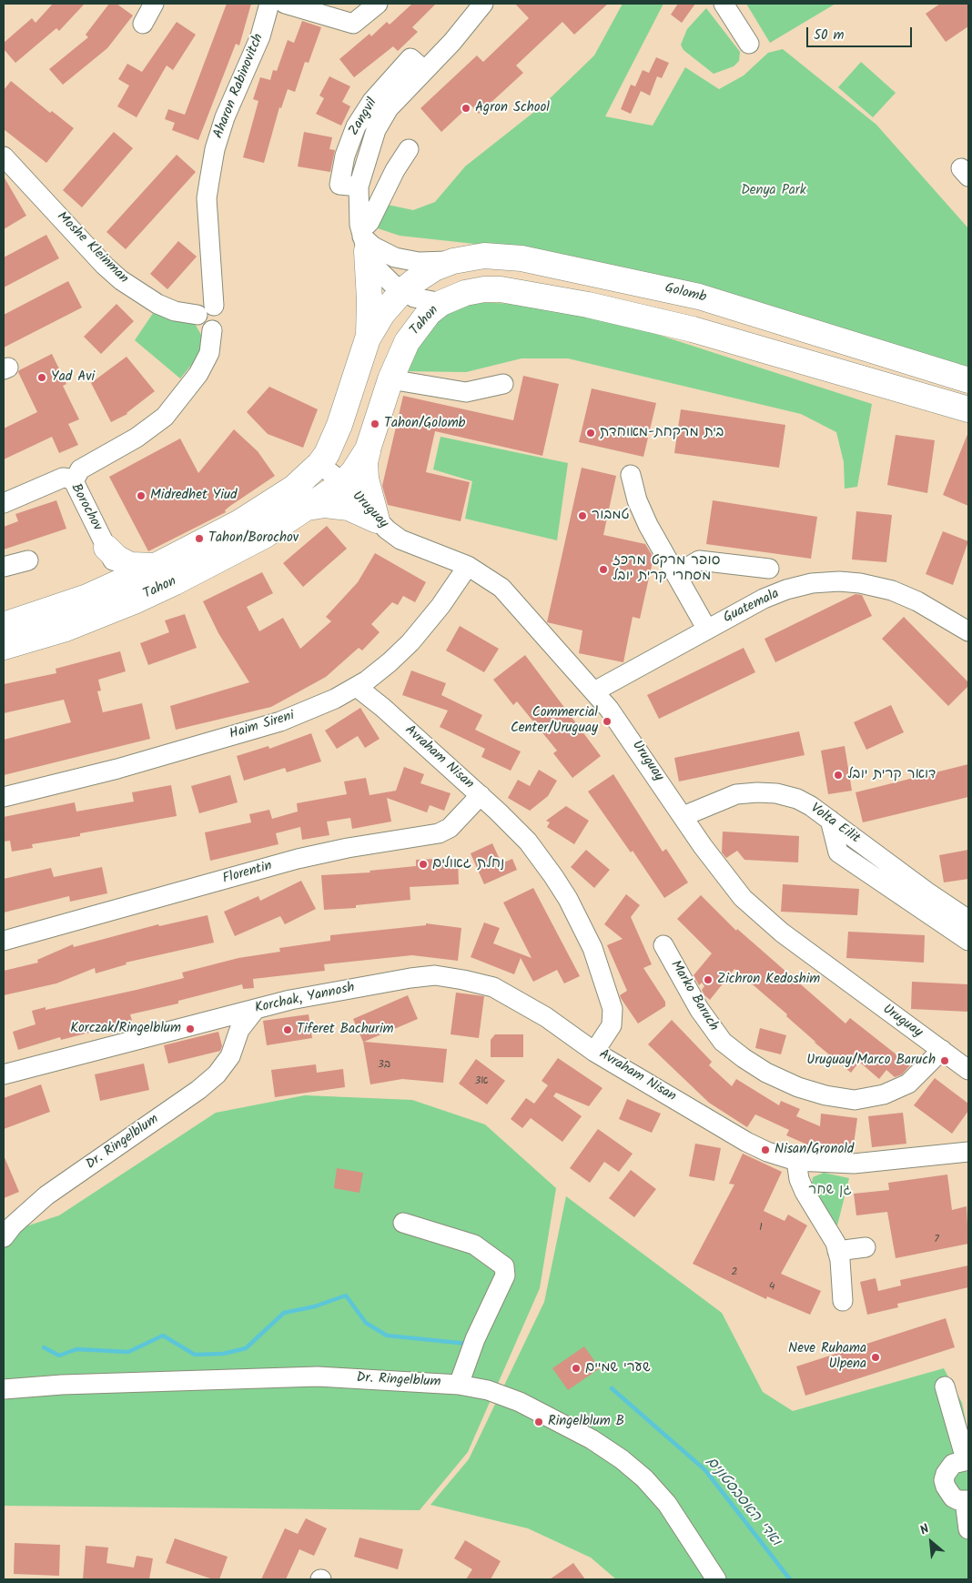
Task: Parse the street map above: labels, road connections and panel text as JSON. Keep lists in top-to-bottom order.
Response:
{
  "streets": {
    "main road": ["Golomb", "Tahon"],
    "street": [
      "Aharon Rabinovitch",
      "Zangvil",
      "Moshe Kleinman",
      "Borochov",
      "Uruguay",
      "Guatemala",
      "Haim Sireni",
      "Avraham Nisan",
      "Volta Eilit",
      "Florentin",
      "Marko Baruch",
      "Korchak, Yannosh",
      "Dr. Ringelblum"
    ]
  },
  "crossings": [
    ["Aharon Rabinovitch", "Moshe Kleinman"],
    ["Aharon Rabinovitch", "Borochov"],
    ["Golomb", "Tahon"],
    ["Tahon", "Borochov"],
    ["Tahon", "Uruguay"],
    ["Uruguay", "Guatemala"],
    ["Uruguay", "Haim Sireni"],
    ["Uruguay", "Volta Eilit"],
    ["Uruguay", "Marko Baruch"],
    ["Haim Sireni", "Avraham Nisan"],
    ["Avraham Nisan", "Florentin"],
    ["Avraham Nisan", "Korchak, Yannosh"],
    ["Korchak, Yannosh", "Dr. Ringelblum"]
  ],
  "water": ["ואדי האסבסטונים"],
  "parks": ["Denya Park", "גן שחר"],
  "places": [
    "Agron School",
    "Yad Avi",
    "Tahon/Golomb",
    "בית מרקחת-מאוחדת",
    "Midredhet Yiud",
    "טמבור",
    "Tahon/Borochov",
    "סופר מרקט מרכז מסחרי קרית יובל",
    "Commercial Center/Uruguay",
    "דואר קרית יובל",
    "נחלת גאולים",
    "Zichron Kedoshim",
    "Korczak/Ringelblum",
    "Tiferet Bachurim",
    "Uruguay/Marco Baruch",
    "Nisan/Gronold",
    "Neve Ruhama Ulpena",
    "שערי שמיים",
    "Ringelblum B"
  ],
  "house_numbers": [
    "3ב",
    "3א",
    "1",
    "7",
    "2",
    "4"
  ],
  "scale_bar": "50 m",
  "north": "top left"
}
